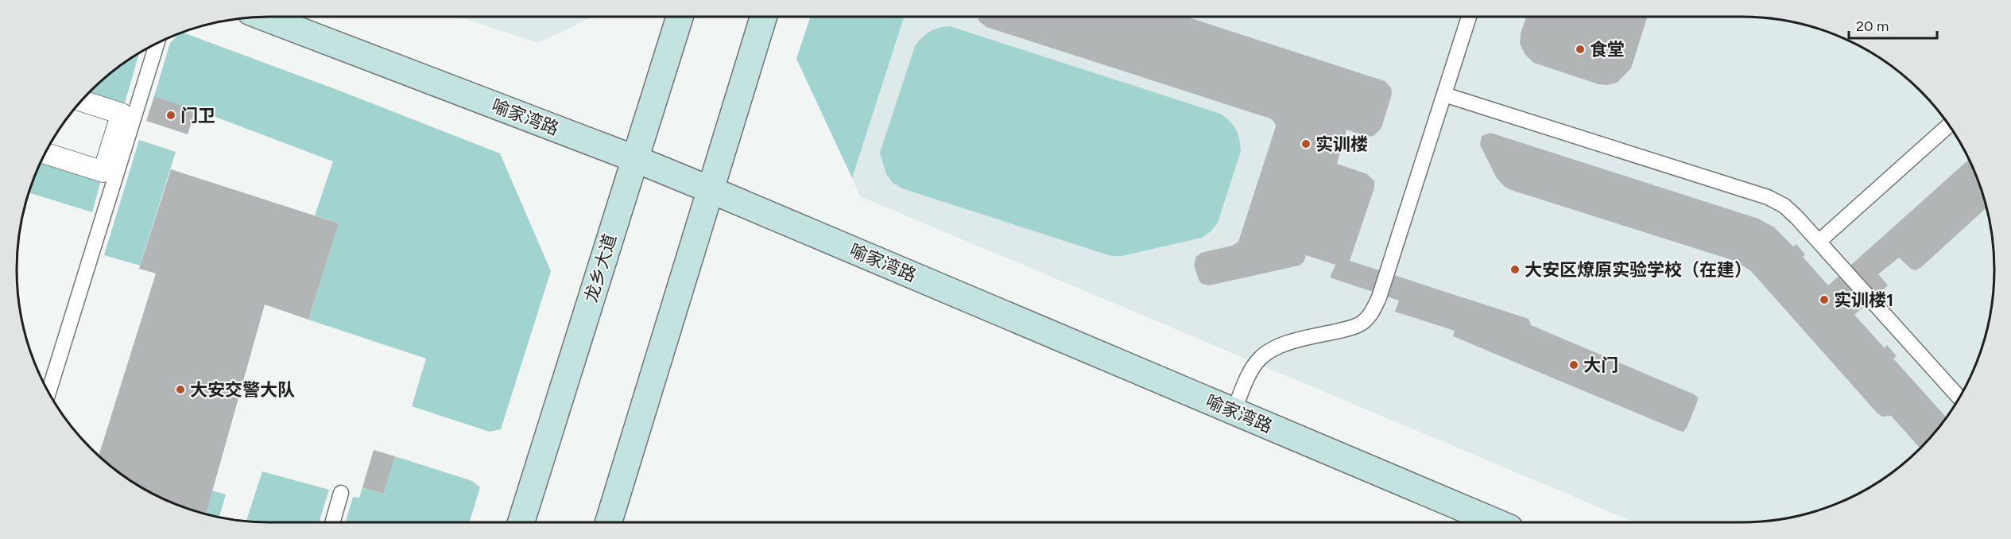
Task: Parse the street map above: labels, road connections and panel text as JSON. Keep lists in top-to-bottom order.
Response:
{
  "streets": {
    "main road": ["喻家湾路", "龙乡大道"]
  },
  "crossings": [
    ["喻家湾路", "龙乡大道"]
  ],
  "places": [
    "食堂",
    "门卫",
    "实训楼",
    "大安区燎原实验学校（在建）",
    "实训楼1",
    "大门",
    "大安交警大队"
  ],
  "scale_bar": "20 m"
}
